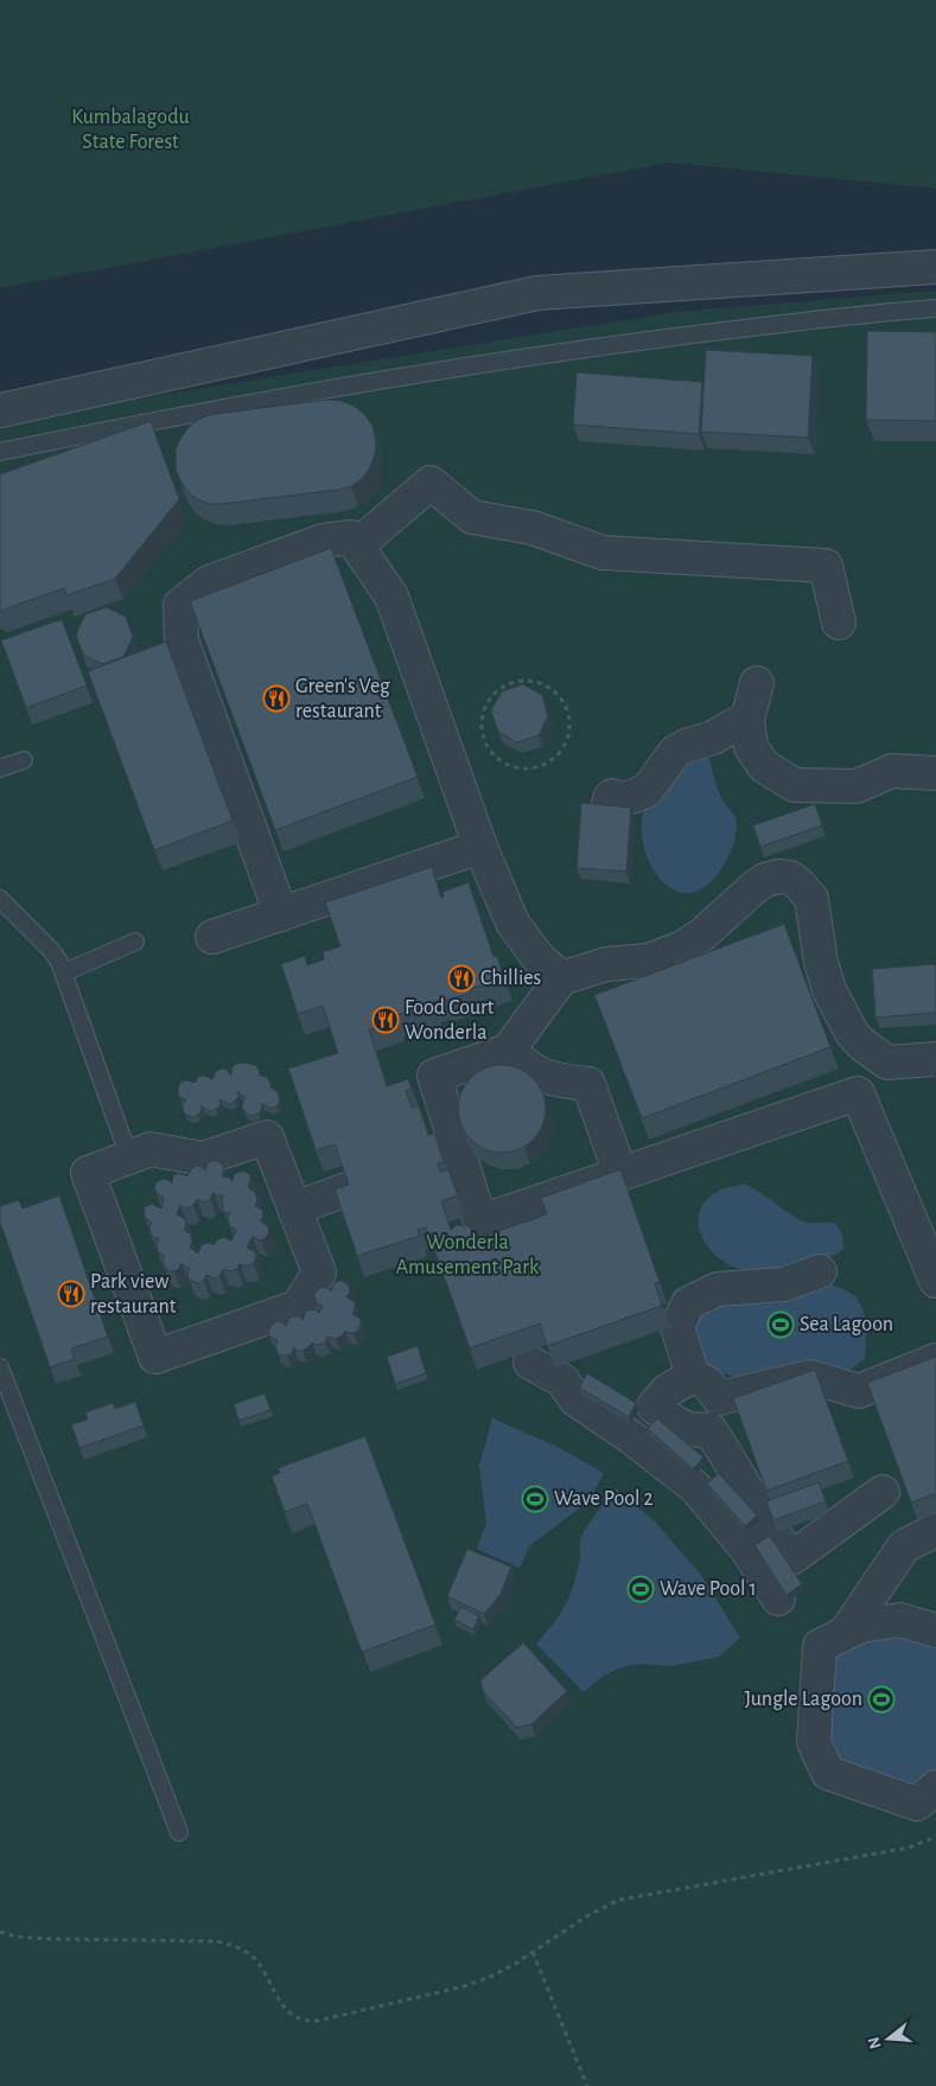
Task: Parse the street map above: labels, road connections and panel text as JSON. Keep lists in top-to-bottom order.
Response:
{
  "parks": ["Kumbalagodu State Forest", "Wonderla Amusement Park"],
  "places": {
    "restaurant": [
      "Green's Veg restaurant",
      "Chillies",
      "Food Court Wonderla",
      "Park view restaurant"
    ],
    "sports": [
      "Sea Lagoon",
      "Wave Pool 2",
      "Wave Pool 1",
      "Jungle Lagoon"
    ]
  },
  "north": "left"
}
